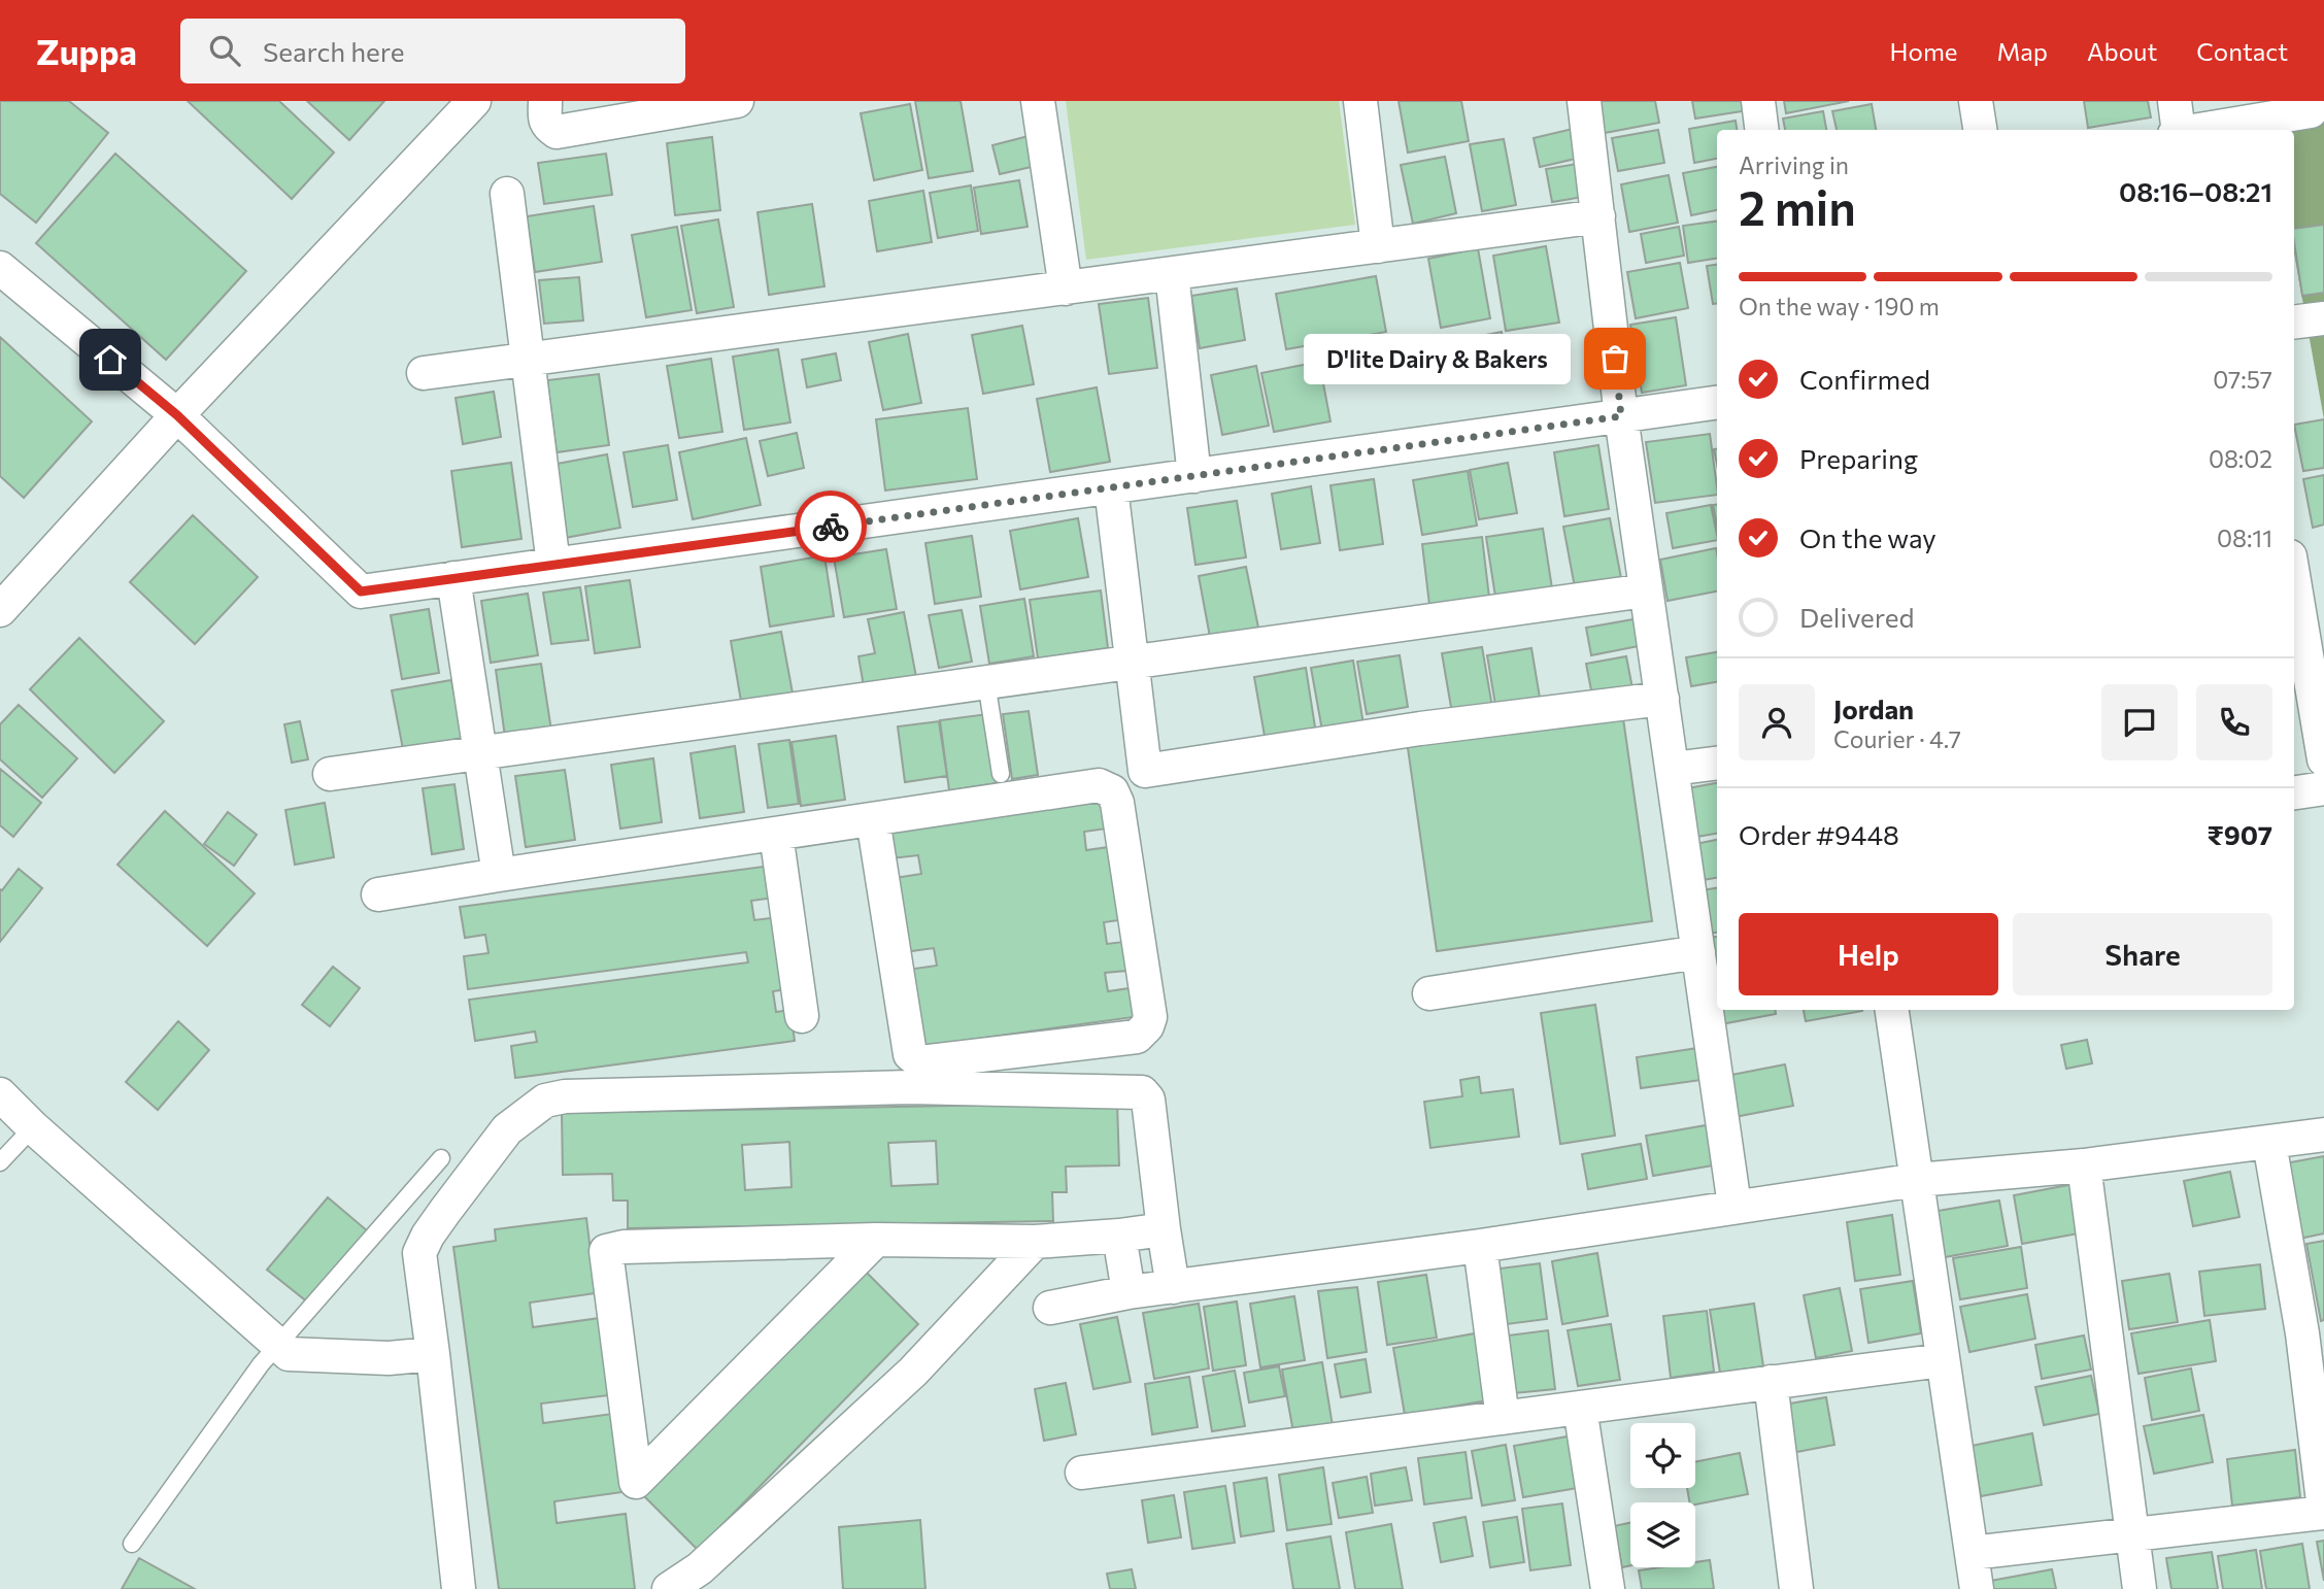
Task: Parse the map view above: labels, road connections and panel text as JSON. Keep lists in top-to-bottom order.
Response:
{
  "places": ["D'lite Dairy & Bakers"],
  "page": {
    "header": "Zuppa",
    "search": "Search here",
    "nav": [
      "Home",
      "Map",
      "About",
      "Contact"
    ],
    "heading": ["2 min", "Arriving in", "08:16–08:21"],
    "panel": [
      "Jordan",
      "Courier · 4.7",
      "Order #9448",
      "₹907"
    ],
    "bar": "On the way · 190 m",
    "bubble": "D'lite Dairy & Bakers",
    "list": [
      ["Confirmed", "07:57"],
      ["Preparing", "08:02"],
      ["On the way", "08:11"],
      "Delivered"
    ],
    "buttons": ["Help", "Share"]
  }
}
